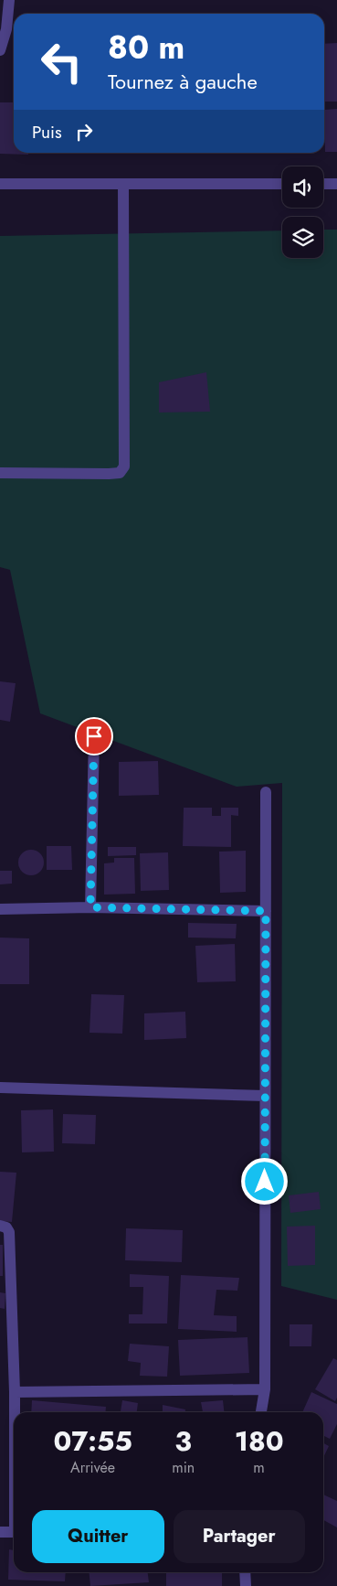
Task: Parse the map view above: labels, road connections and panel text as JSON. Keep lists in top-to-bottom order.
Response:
{
  "page": {
    "turn": ["80 m", "Tournez à gauche"],
    "then": "Puis",
    "eta": [
      "07:55",
      "Arrivée",
      "3",
      "min",
      "180",
      "m"
    ],
    "buttons": ["Quitter", "Partager"]
  }
}
